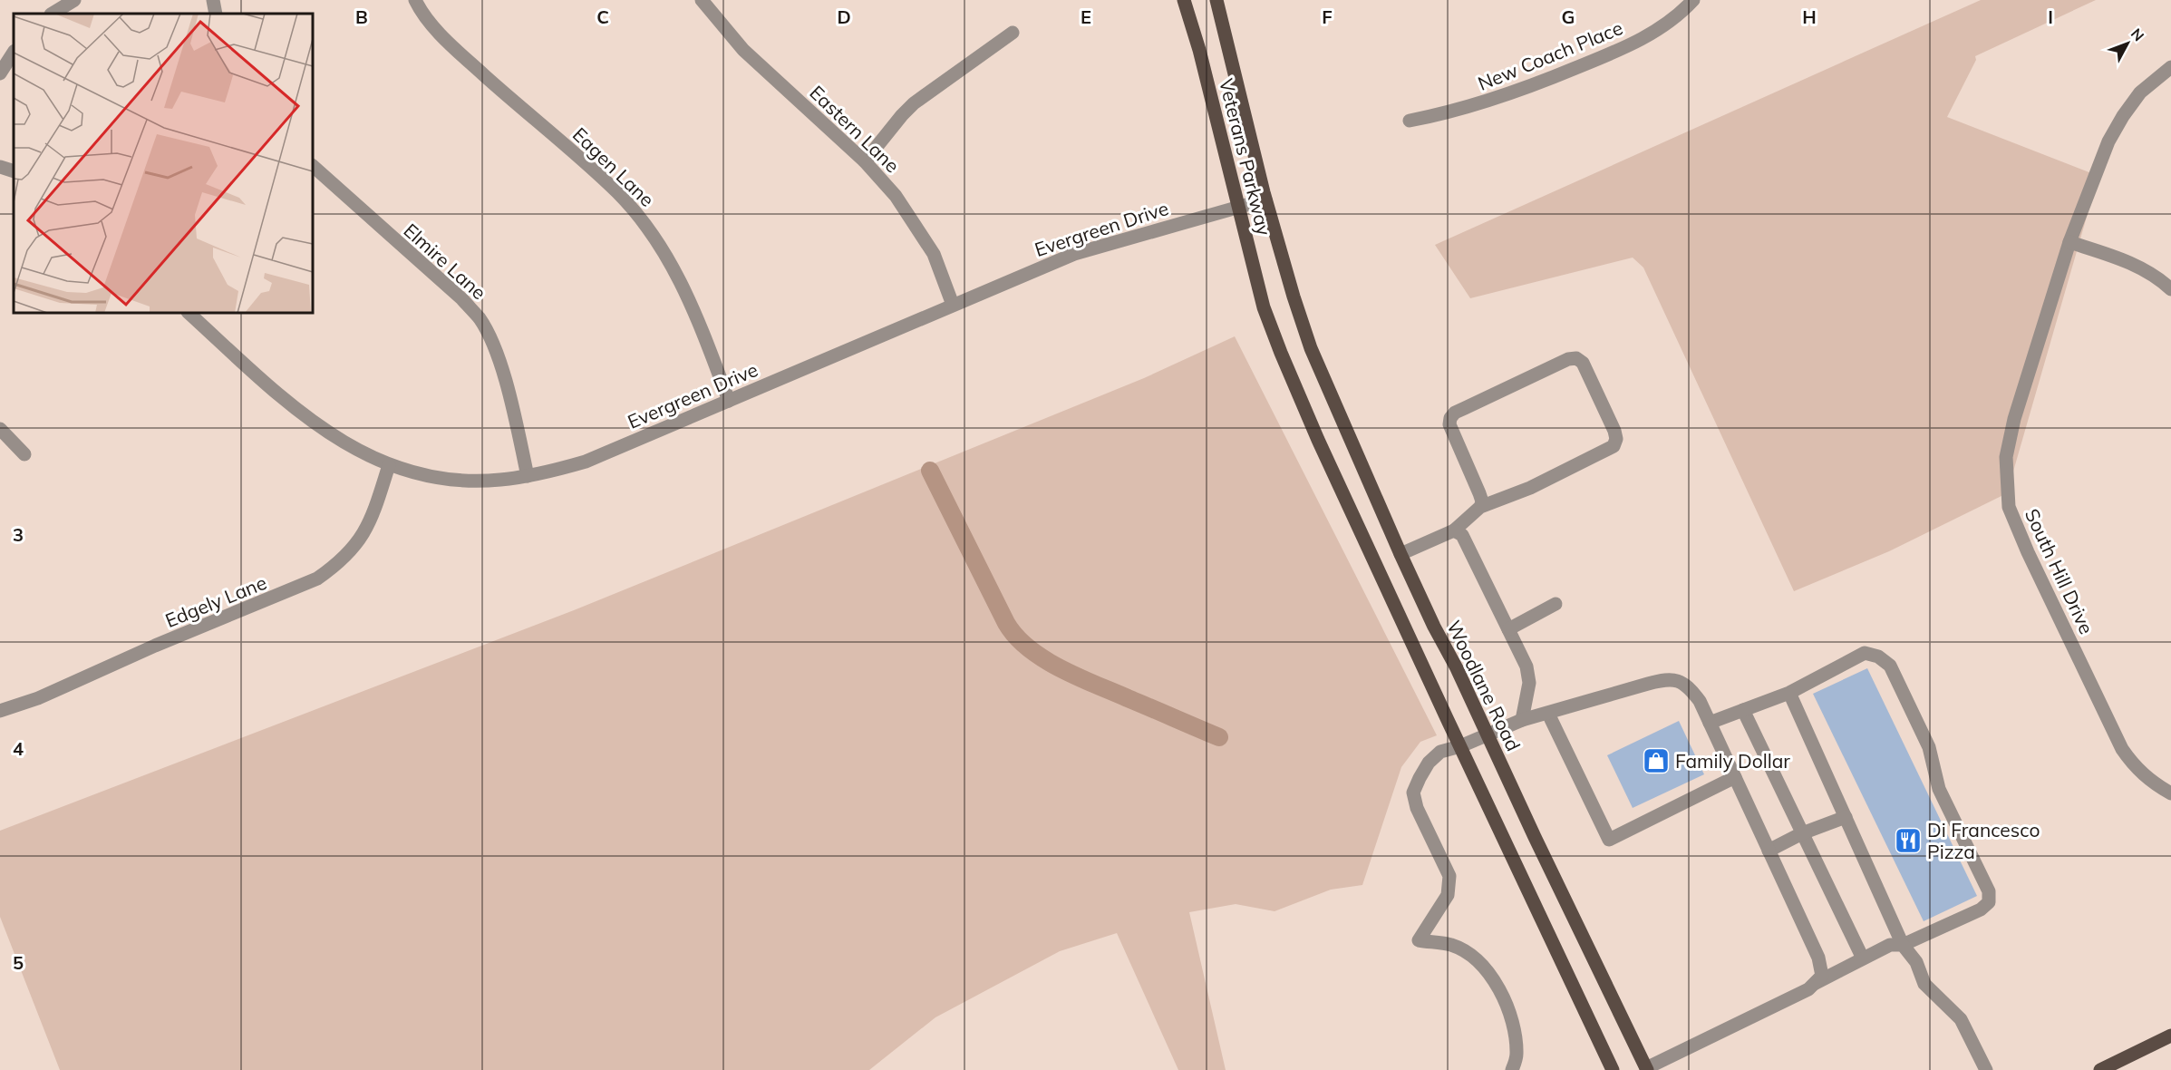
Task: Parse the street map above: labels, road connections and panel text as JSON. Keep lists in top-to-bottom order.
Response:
{
  "streets": {
    "main road": ["Veterans Parkway", "Woodlane Road"],
    "street": [
      "New Coach Place",
      "Eastern Lane",
      "Eagen Lane",
      "Evergreen Drive",
      "Elmire Lane",
      "South Hill Drive",
      "Edgely Lane"
    ]
  },
  "crossings": [
    ["Eastern Lane", "Evergreen Drive"],
    ["Veterans Parkway", "Evergreen Drive"],
    ["Veterans Parkway", "Woodlane Road"],
    ["Eagen Lane", "Evergreen Drive"],
    ["Evergreen Drive", "Elmire Lane"],
    ["Evergreen Drive", "Edgely Lane"]
  ],
  "places": {
    "shop": ["Family Dollar"],
    "restaurant": ["Di Francesco Pizza"]
  },
  "north": "top right",
  "grid": {
    "columns": [
      "B",
      "C",
      "D",
      "E",
      "F",
      "G",
      "H",
      "I"
    ],
    "rows": ["3", "4", "5"]
  }
}
